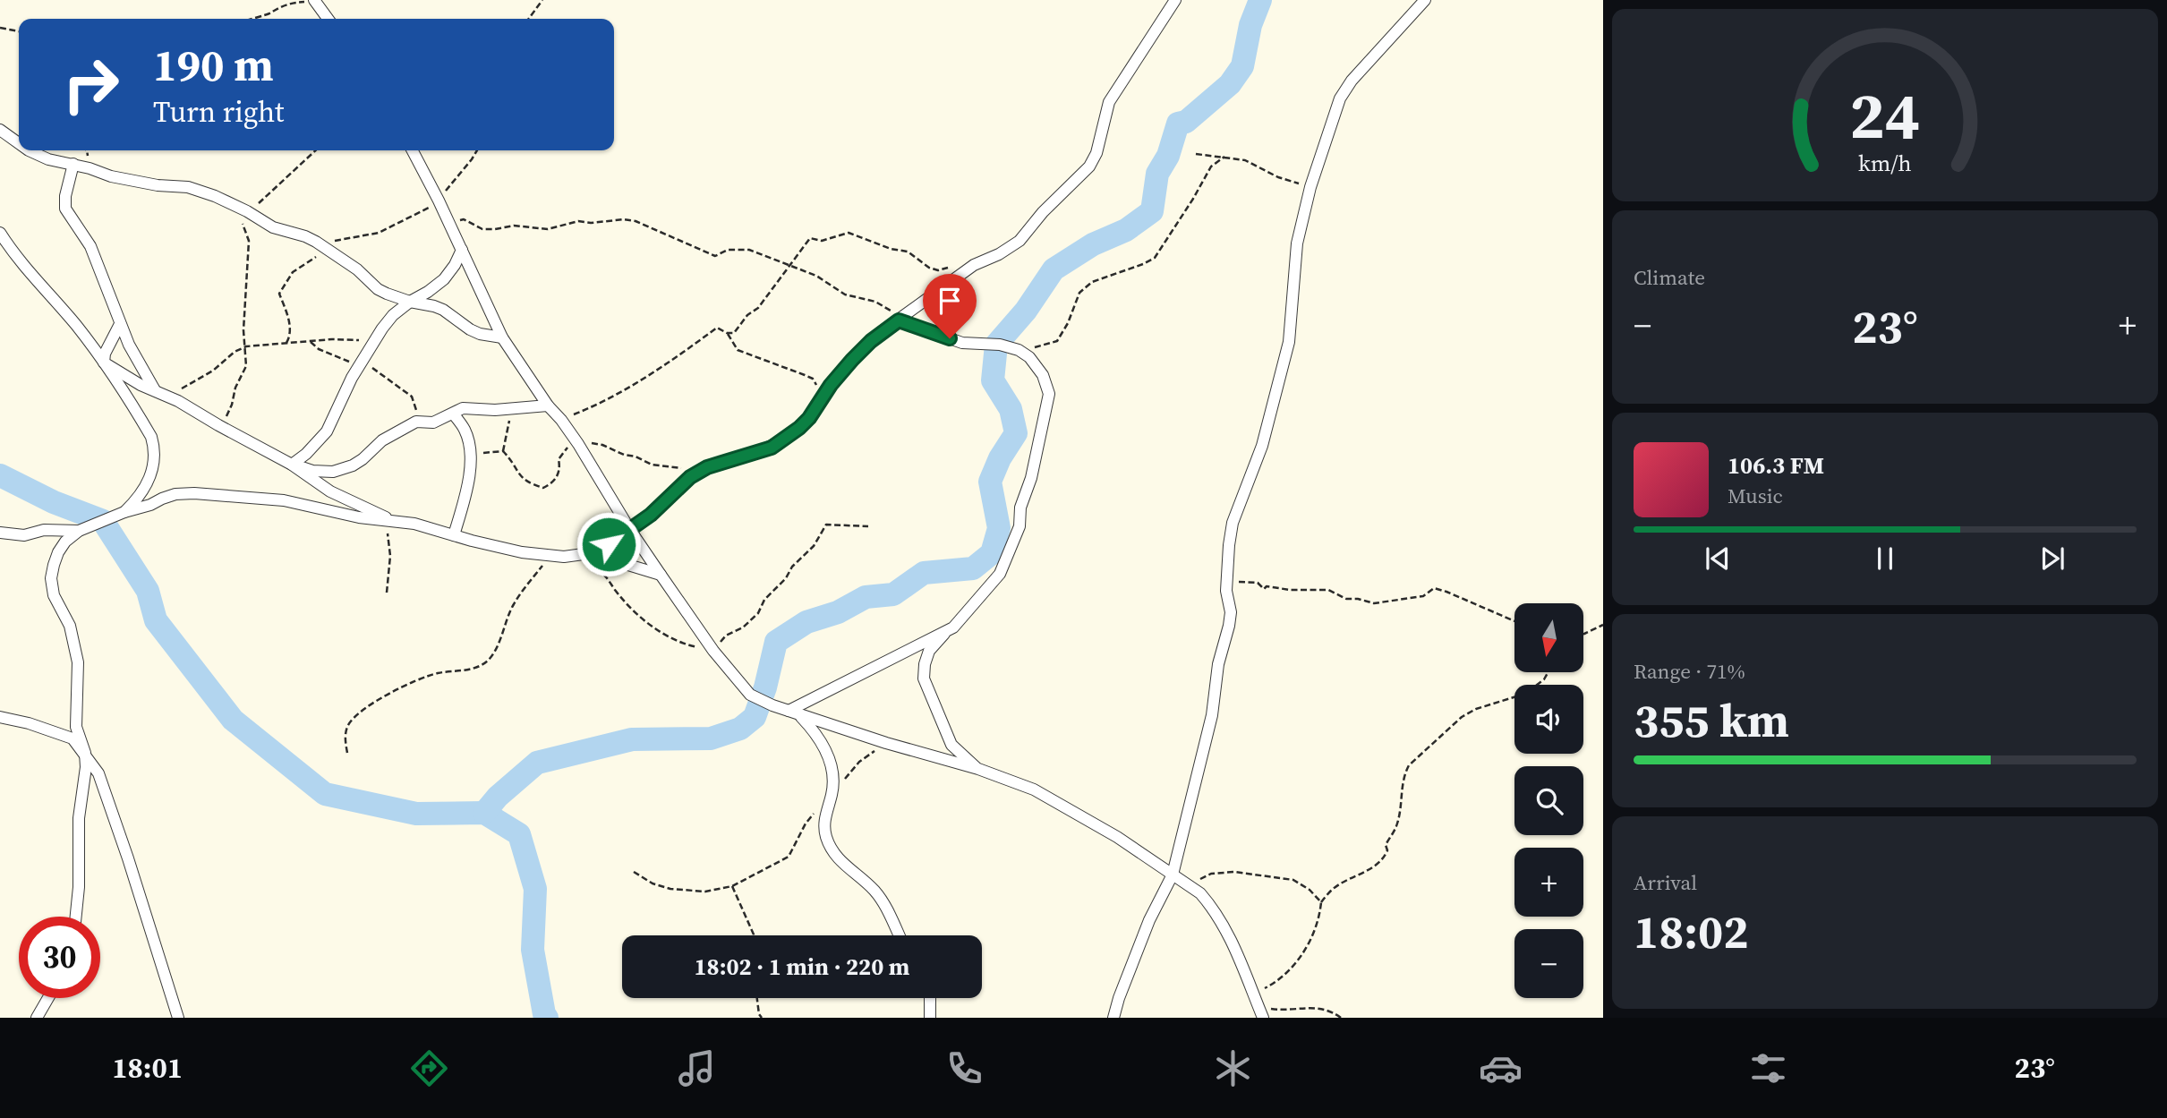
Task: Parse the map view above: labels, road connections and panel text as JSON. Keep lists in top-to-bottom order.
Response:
{
  "north": "bottom",
  "page": {
    "turn": ["190 m", "Turn right"],
    "tile": [
      "Climate",
      ["Range · 71%", "355 km"],
      ["Arrival", "18:02"]
    ],
    "heat": ["−", "23°", "+"],
    "song": ["106.3 FM", "Music"],
    "map_buttons": ["+", "−"],
    "limit": "30",
    "trip": "18:02 · 1 min · 220 m",
    "tabs": ["18:01", "23°"],
    "gauge": ["24", "km/h"]
  }
}
